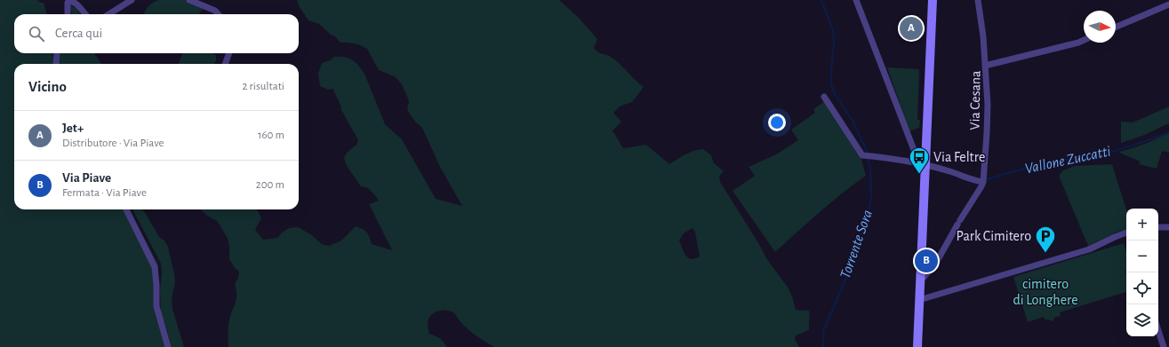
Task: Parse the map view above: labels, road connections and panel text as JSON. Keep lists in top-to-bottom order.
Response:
{
  "streets": {
    "street": ["Via Cesana"]
  },
  "water": ["Vallone Zuccatti", "Torrente Sora"],
  "parks": ["cimitero di Longhere"],
  "places": {
    "bus stop": ["Via Feltre"],
    "parking": ["Park Cimitero"]
  },
  "north": "right",
  "page": {
    "search": "Cerca qui",
    "pins": ["A", "B"],
    "heading": ["Vicino", "2 risultati"],
    "list": [
      {
        "mark": "A",
        "name": "Jet+",
        "note": "Distributore · Via Piave",
        "value": "160 m"
      },
      {
        "mark": "B",
        "name": "Via Piave",
        "note": "Fermata · Via Piave",
        "value": "200 m"
      }
    ],
    "map_buttons": ["+", "−"]
  }
}
